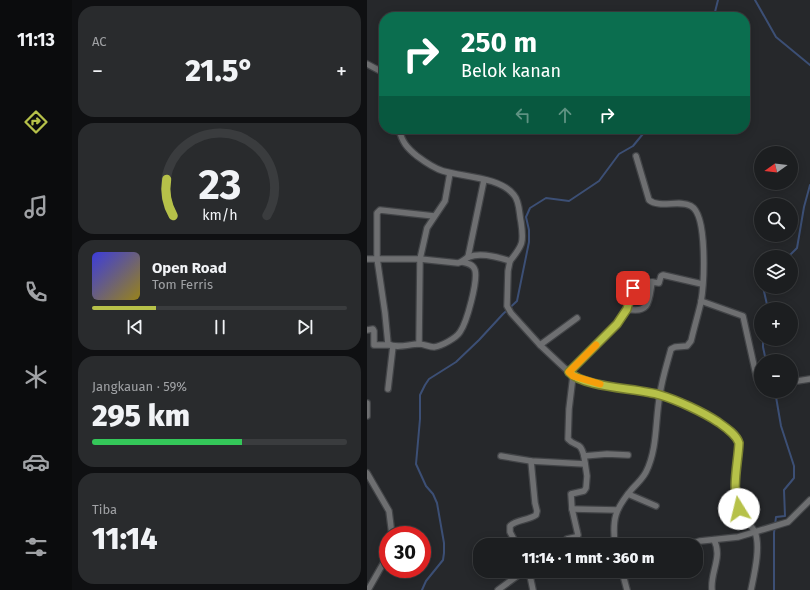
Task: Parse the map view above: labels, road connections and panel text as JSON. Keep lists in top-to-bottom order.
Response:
{
  "north": "left",
  "page": {
    "tabs": "11:13",
    "tile": [
      "AC",
      ["Jangkauan · 59%", "295 km"],
      ["Tiba", "11:14"]
    ],
    "turn": ["250 m", "Belok kanan"],
    "heat": ["−", "21.5°", "+"],
    "map_buttons": ["+", "−"],
    "song": ["Open Road", "Tom Ferris"],
    "limit": "30",
    "trip": "11:14 · 1 mnt · 360 m",
    "gauge": ["23", "km/h"]
  }
}
